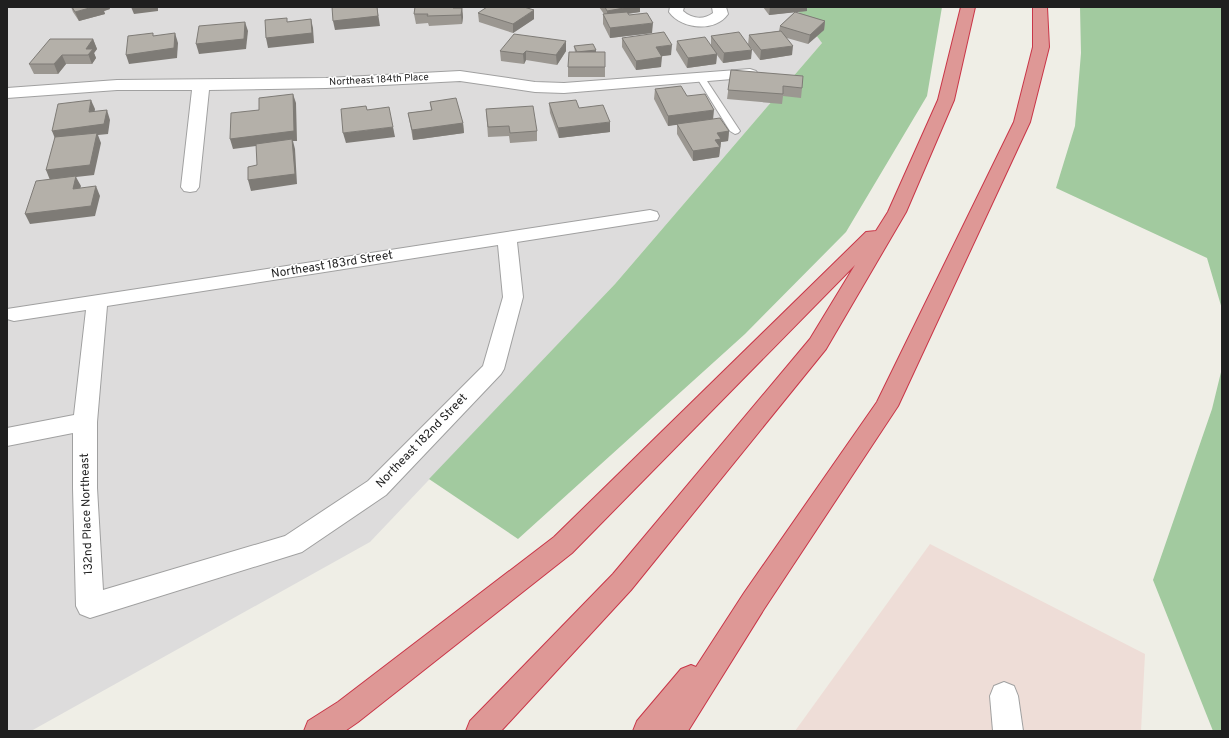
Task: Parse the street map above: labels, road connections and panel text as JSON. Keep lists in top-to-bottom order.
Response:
{
  "streets": {
    "street": [
      "Northeast 184th Place",
      "Northeast 183rd Street",
      "Northeast 182nd Street",
      "132nd Place Northeast"
    ]
  },
  "crossings": [
    ["Northeast 183rd Street", "Northeast 182nd Street"],
    ["Northeast 183rd Street", "132nd Place Northeast"],
    ["Northeast 182nd Street", "132nd Place Northeast"]
  ]
}
